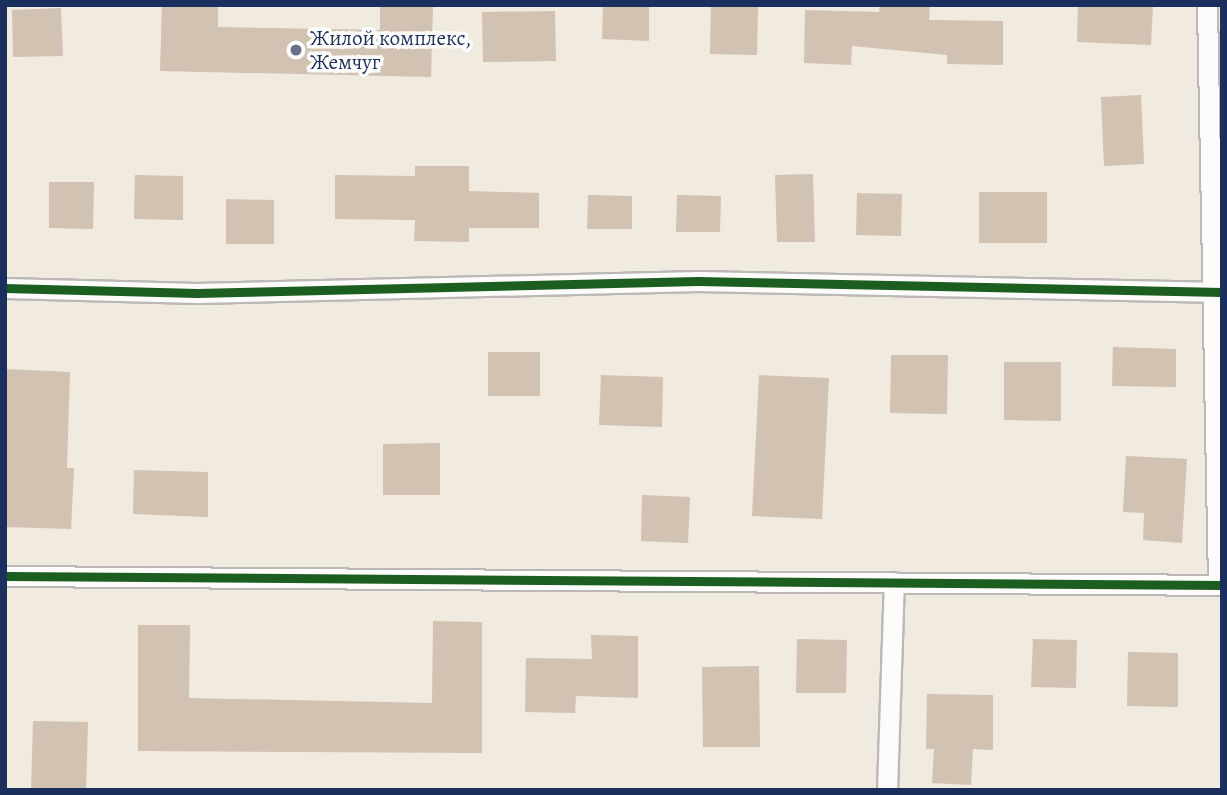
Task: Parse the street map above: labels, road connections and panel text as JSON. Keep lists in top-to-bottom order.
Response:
{
  "places": ["Жилой комплекс, Жемчуг"]
}
